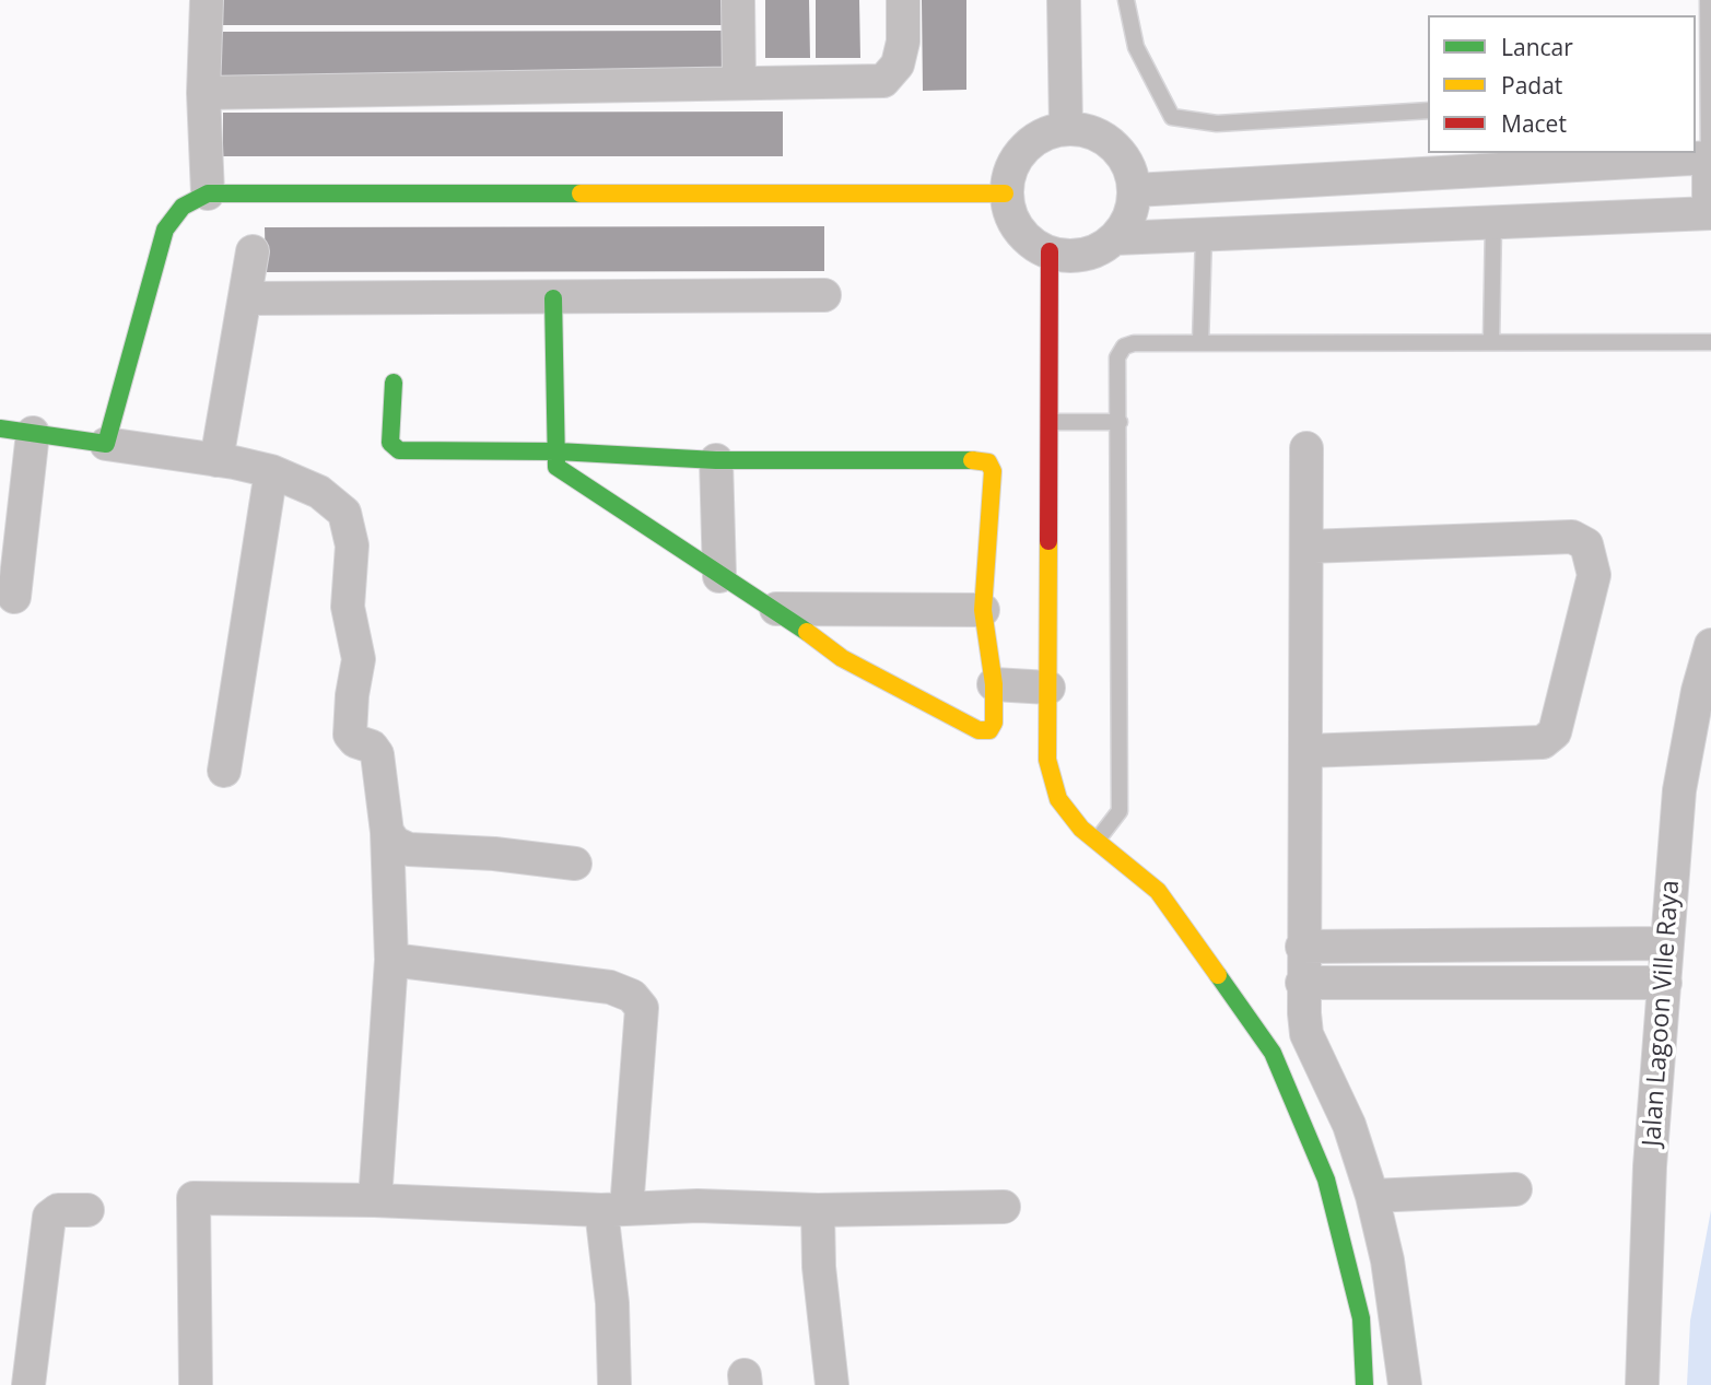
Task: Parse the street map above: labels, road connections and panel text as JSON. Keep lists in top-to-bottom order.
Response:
{
  "streets": {
    "street": ["Jalan Lagoon Ville Raya"]
  },
  "legend": ["Lancar", "Padat", "Macet"]
}
